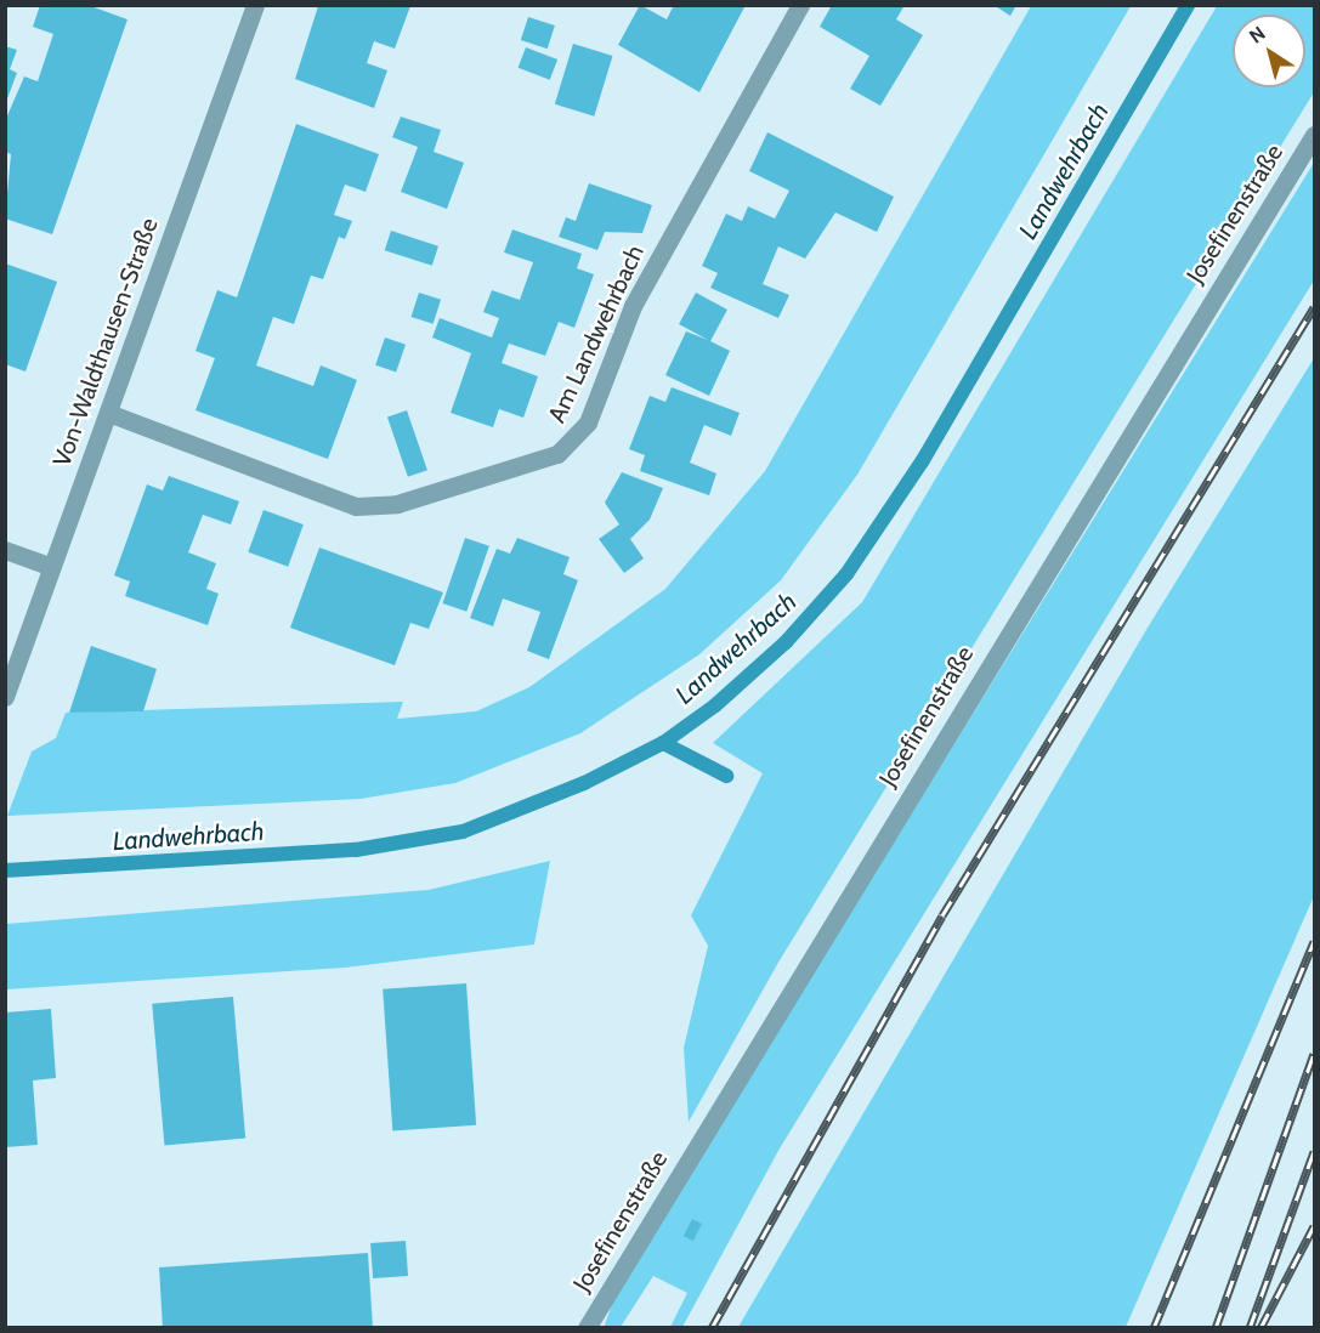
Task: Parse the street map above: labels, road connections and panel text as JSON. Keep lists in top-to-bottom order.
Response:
{
  "streets": {
    "street": ["Josefinenstraße", "Am Landwehrbach", "Von-Waldthausen-Straße"]
  },
  "crossings": [
    ["Am Landwehrbach", "Von-Waldthausen-Straße"]
  ],
  "water": ["Landwehrbach"],
  "north": "top left"
}
